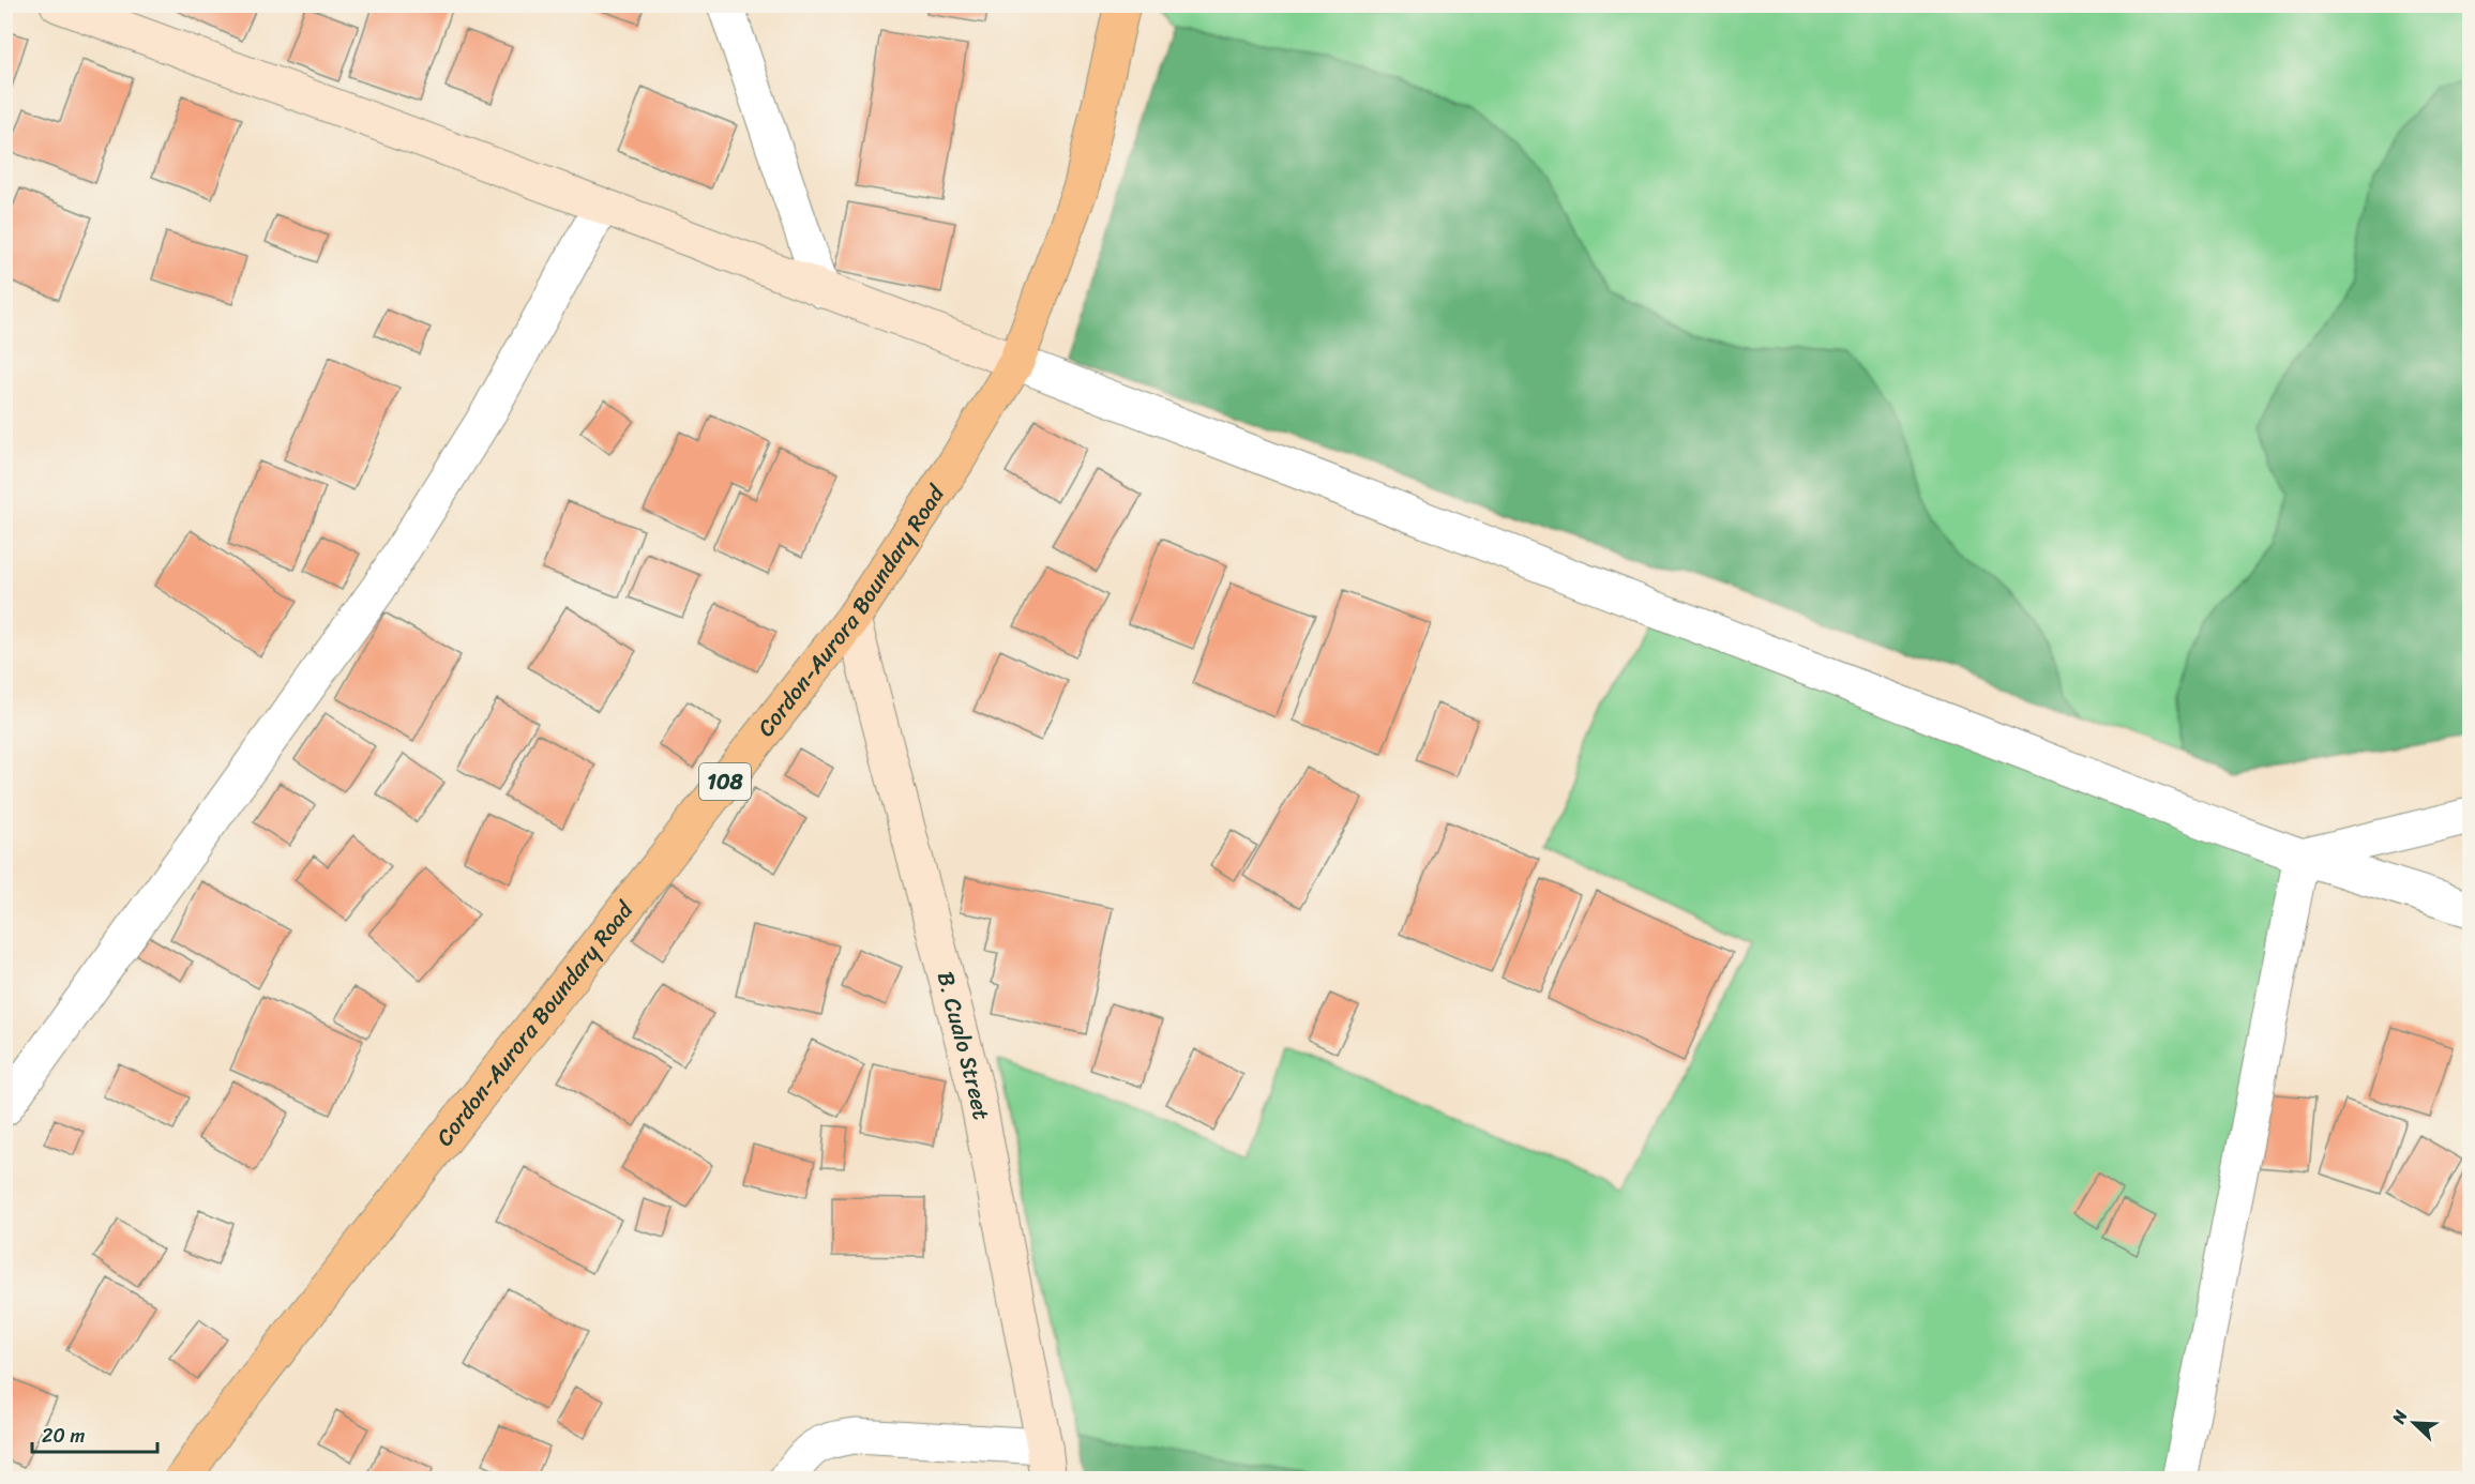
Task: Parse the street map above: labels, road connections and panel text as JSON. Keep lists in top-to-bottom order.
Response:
{
  "streets": {
    "main road": ["Cordon-Aurora Boundary Road", "108"],
    "street": ["B. Cualo Street"]
  },
  "crossings": [
    ["Cordon-Aurora Boundary Road", "B. Cualo Street"]
  ],
  "scale_bar": "20 m",
  "north": "top left"
}
